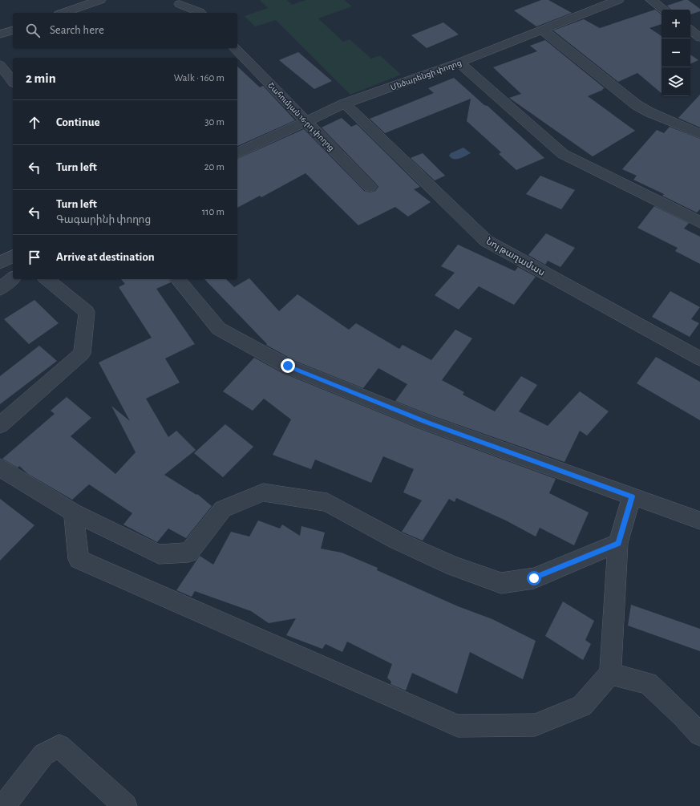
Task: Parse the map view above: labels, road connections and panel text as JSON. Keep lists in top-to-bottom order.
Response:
{
  "streets": {
    "street": ["Մեծարենցի փողոց", "Շահումյան 16-րդ փողոց", "Նոյ թաղամաս"]
  },
  "crossings": [
    ["Մեծարենցի փողոց", "Շահումյան 16-րդ փողոց"],
    ["Մեծարենցի փողոց", "Նոյ թաղամաս"]
  ],
  "page": {
    "map_buttons": ["+", "−"],
    "search": "Search here",
    "heading": ["2 min", "Walk · 160 m"],
    "list": [
      ["Continue", "30 m"],
      ["Turn left", "20 m"],
      ["Turn left", "Գագարինի փողոց", "110 m"],
      "Arrive at destination"
    ]
  }
}
